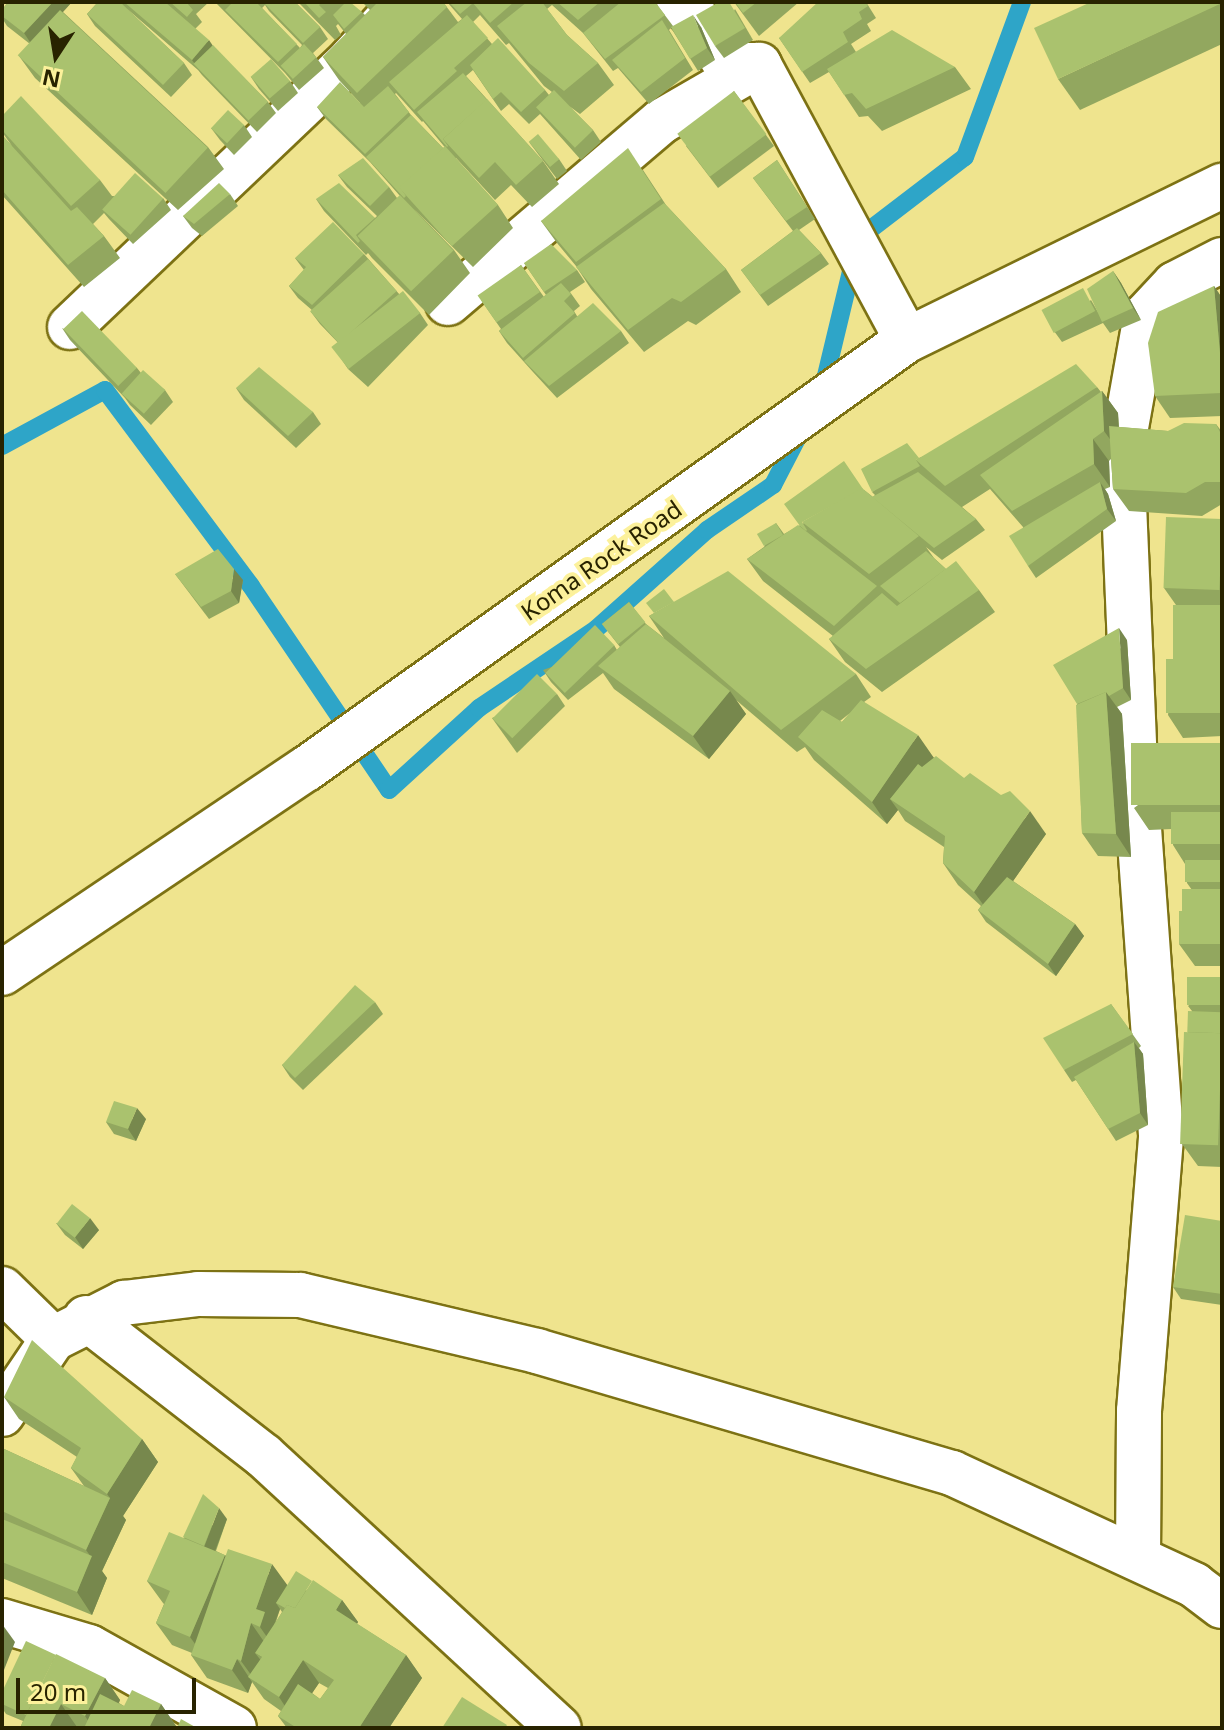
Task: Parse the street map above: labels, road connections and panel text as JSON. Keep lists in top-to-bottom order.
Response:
{
  "streets": {
    "street": ["Koma Rock Road"]
  },
  "scale_bar": "20 m",
  "north": "bottom"
}
